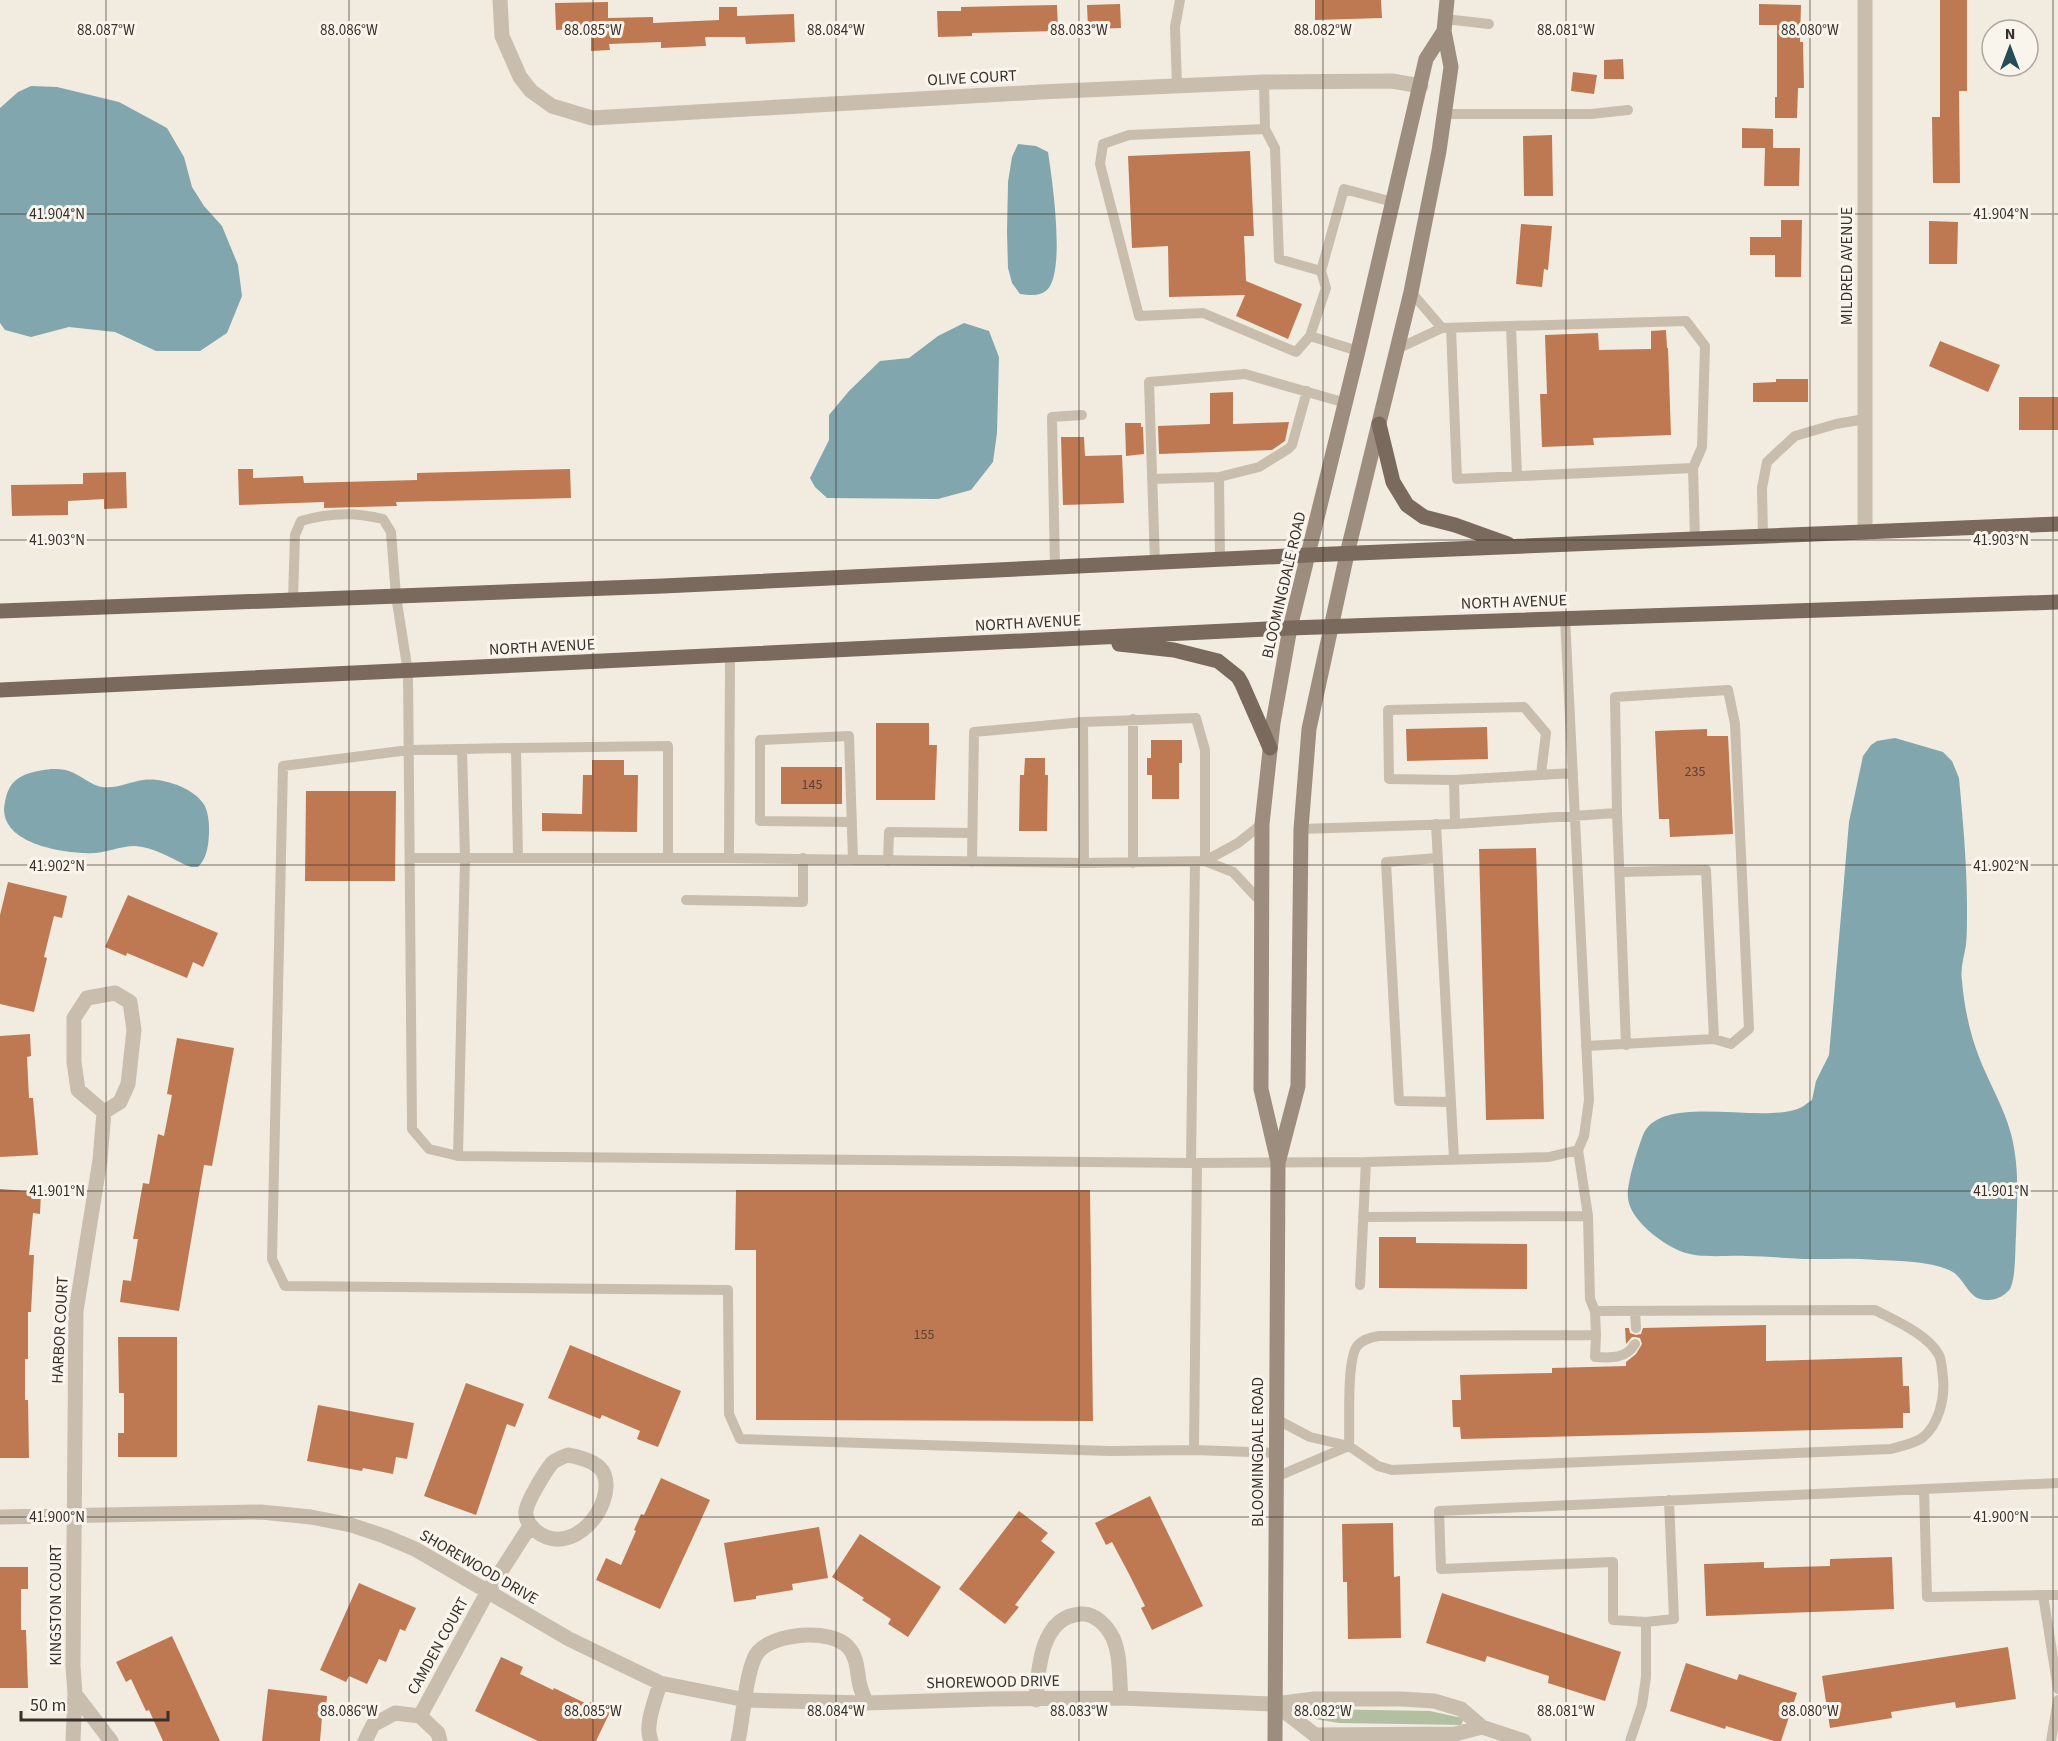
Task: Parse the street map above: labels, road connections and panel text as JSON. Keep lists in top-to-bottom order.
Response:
{
  "streets": {
    "main road": ["NORTH AVENUE"],
    "street": [
      "OLIVE COURT",
      "MILDRED AVENUE",
      "BLOOMINGDALE ROAD",
      "HARBOR COURT",
      "SHOREWOOD DRIVE",
      "KINGSTON COURT",
      "CAMDEN COURT"
    ]
  },
  "crossings": [
    ["OLIVE COURT", "BLOOMINGDALE ROAD"],
    ["BLOOMINGDALE ROAD", "NORTH AVENUE"],
    ["BLOOMINGDALE ROAD", "SHOREWOOD DRIVE"],
    ["HARBOR COURT", "SHOREWOOD DRIVE"],
    ["HARBOR COURT", "KINGSTON COURT"],
    ["SHOREWOOD DRIVE", "KINGSTON COURT"],
    ["SHOREWOOD DRIVE", "CAMDEN COURT"]
  ],
  "house_numbers": ["235", "145", "155"],
  "scale_bar": "50 m",
  "north": "top",
  "coordinates": [
    "88.087°W",
    "88.086°W",
    "88.085°W",
    "88.084°W",
    "88.083°W",
    "88.082°W",
    "88.081°W",
    "88.080°W",
    "41.904°N",
    "41.903°N",
    "41.902°N",
    "41.901°N",
    "41.900°N"
  ]
}
